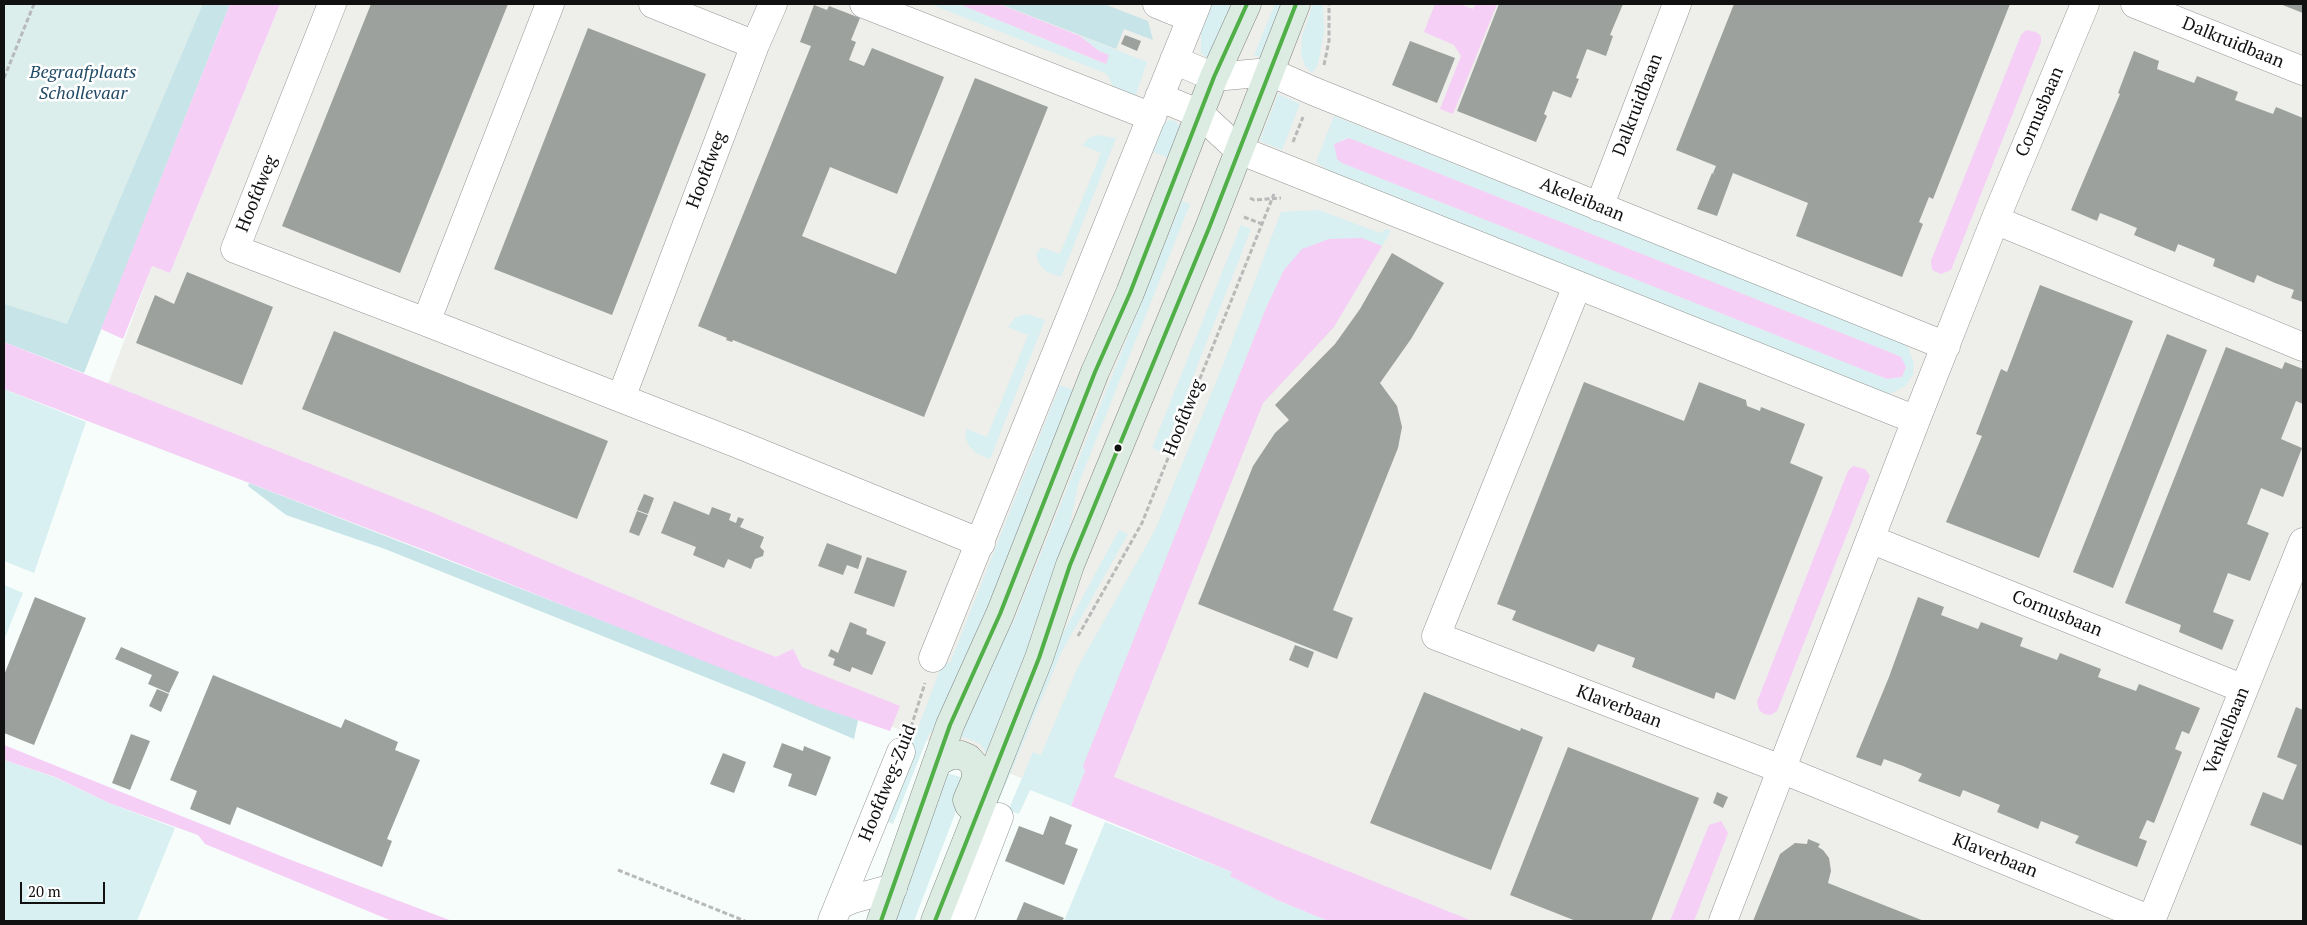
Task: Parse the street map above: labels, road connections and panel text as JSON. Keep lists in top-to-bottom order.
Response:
{
  "streets": {
    "street": [
      "Dalkruidbaan",
      "Cornusbaan",
      "Hoofdweg",
      "Akeleibaan",
      "Klaverbaan",
      "Venkelbaan",
      "Hoofdweg-Zuid"
    ]
  },
  "crossings": [
    ["Dalkruidbaan", "Akeleibaan"],
    ["Cornusbaan", "Akeleibaan"],
    ["Cornusbaan", "Klaverbaan"],
    ["Cornusbaan", "Venkelbaan"],
    ["Hoofdweg", "Akeleibaan"],
    ["Klaverbaan", "Venkelbaan"]
  ],
  "parks": ["Begraafplaats Schollevaar"],
  "scale_bar": "20 m"
}
